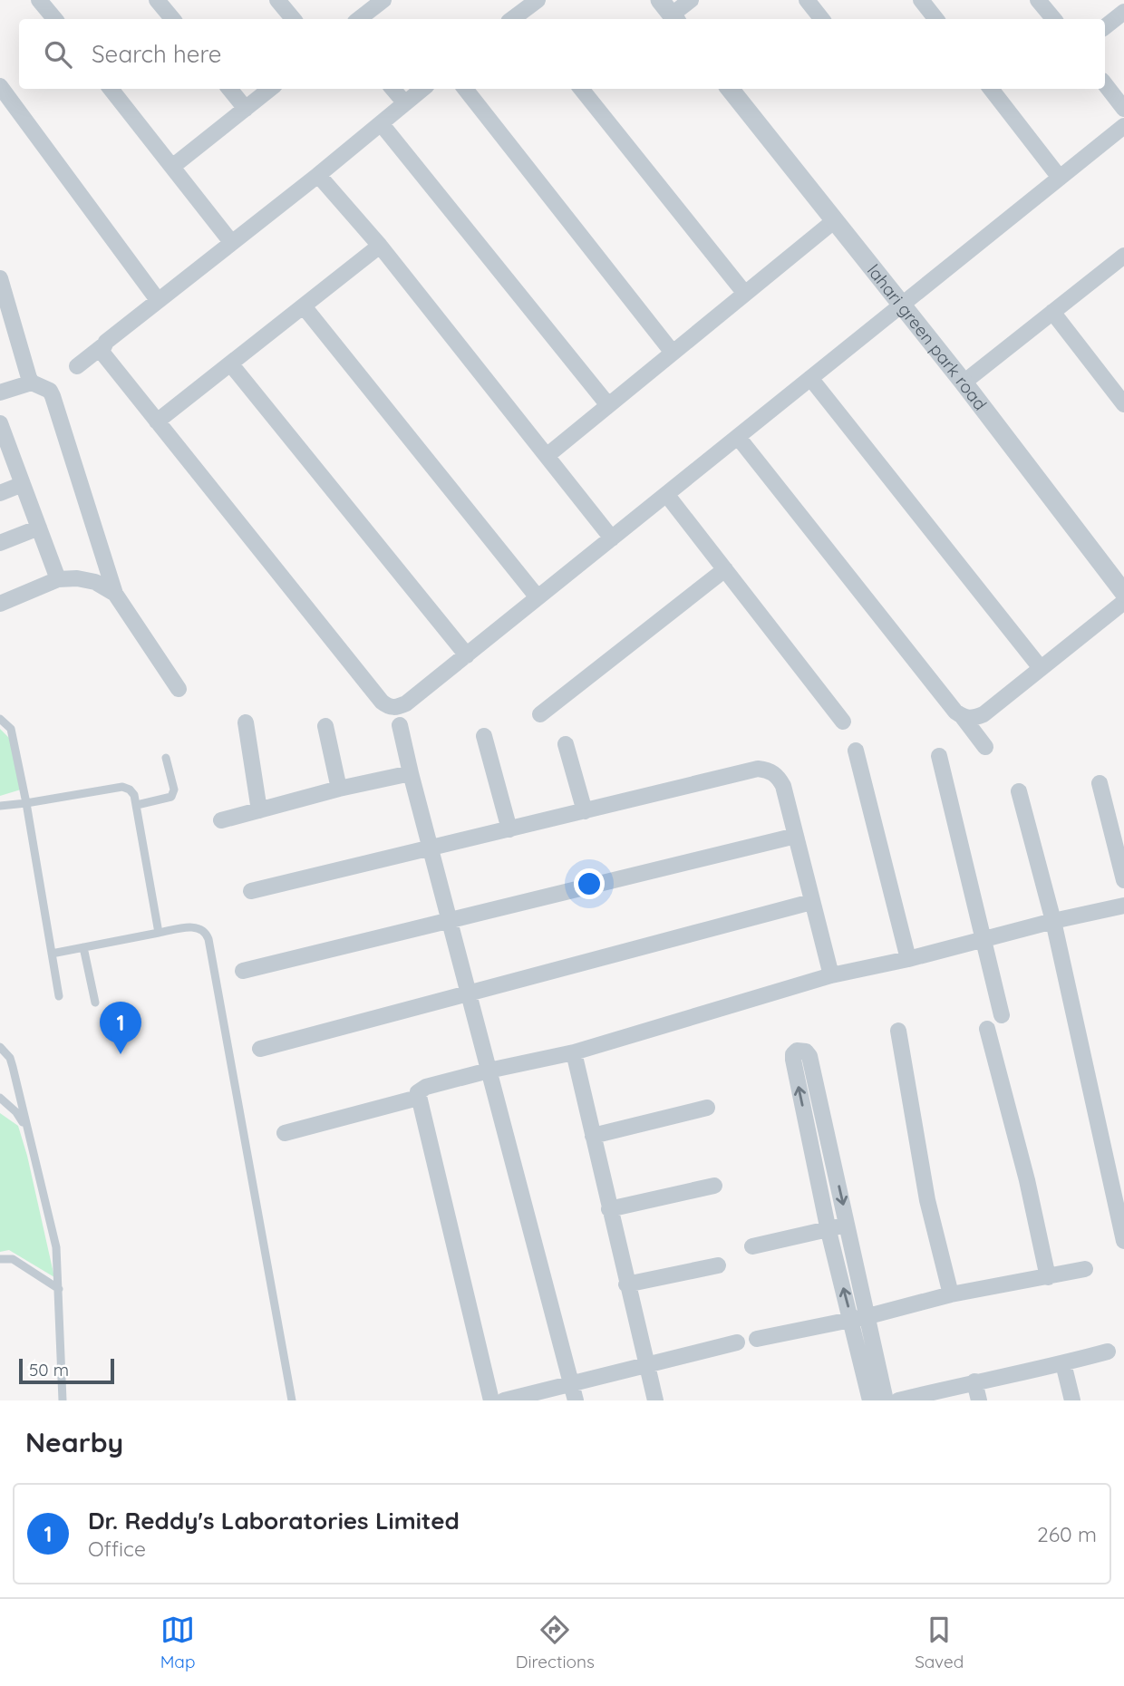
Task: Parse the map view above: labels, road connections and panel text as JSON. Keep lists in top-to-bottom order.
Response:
{
  "streets": {
    "street": ["lahari green park road"]
  },
  "scale_bar": "50 m",
  "page": {
    "search": "Search here",
    "pins": "1",
    "scale": "50 m",
    "heading": "Nearby",
    "list": [
      {
        "mark": "1",
        "name": "Dr. Reddy's Laboratories Limited",
        "note": "Office",
        "value": "260 m"
      }
    ],
    "nav": ["Map", "Directions", "Saved"]
  }
}
